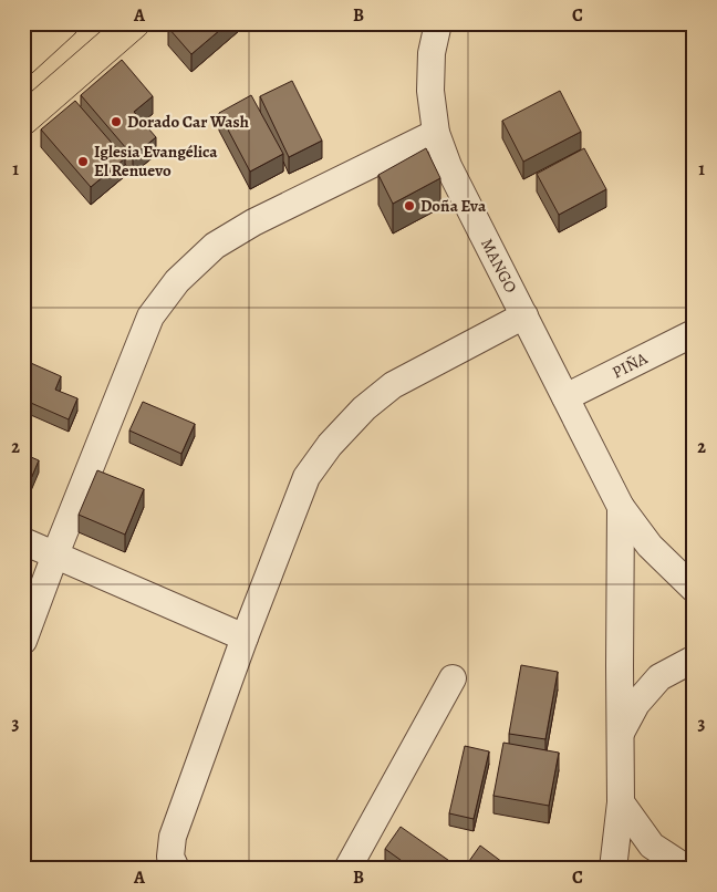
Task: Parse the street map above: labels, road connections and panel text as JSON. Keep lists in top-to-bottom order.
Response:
{
  "streets": {
    "street": ["MANGO", "PIÑA"]
  },
  "crossings": [
    ["MANGO", "PIÑA"]
  ],
  "places": ["Dorado Car Wash", "Iglesia Evangélica El Renuevo", "Doña Eva"],
  "grid": {
    "columns": ["A", "B", "C"],
    "rows": ["1", "2", "3"]
  }
}
